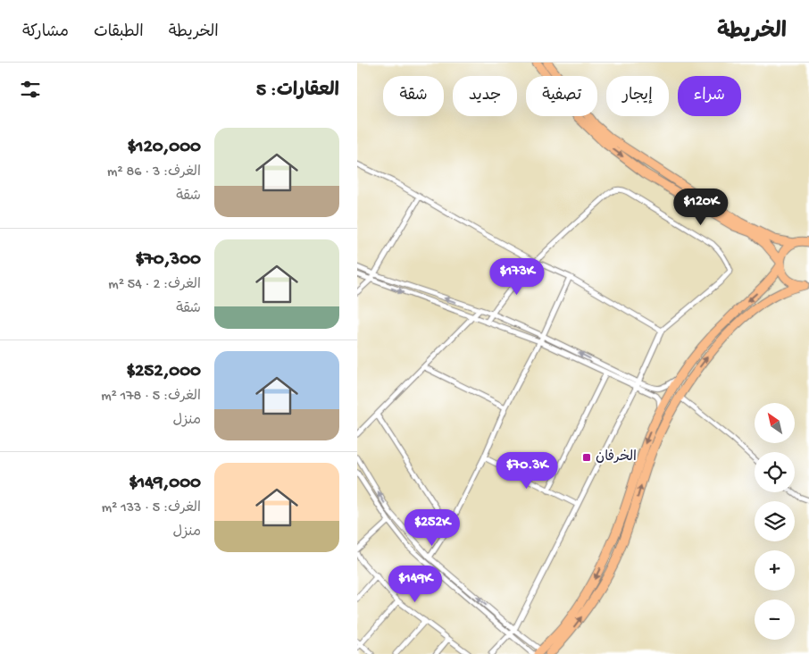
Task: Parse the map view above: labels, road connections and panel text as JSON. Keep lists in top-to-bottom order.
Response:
{
  "places": {
    "transit": ["الخرفان"]
  },
  "north": "top left",
  "page": {
    "header": "الخريطة",
    "nav": ["الخريطة", "الطبقات", "مشاركة"],
    "heading": "العقارات: 5",
    "chip": [
      "شراء",
      "إيجار",
      "تصفية",
      "جديد",
      "شقة"
    ],
    "list": [
      {
        "name": "$120,000",
        "note": "الغرف: 3 · 86 m² · شقة"
      },
      {
        "name": "$70,300",
        "note": "الغرف: 2 · 54 m² · شقة"
      },
      {
        "name": "$252,000",
        "note": "الغرف: 5 · 178 m² · منزل"
      },
      {
        "name": "$149,000",
        "note": "الغرف: 5 · 133 m² · منزل"
      }
    ],
    "price": [
      "$120K",
      "$173K",
      "$70.3K",
      "$252K",
      "$149K"
    ],
    "map_buttons": ["+", "−"]
  }
}
